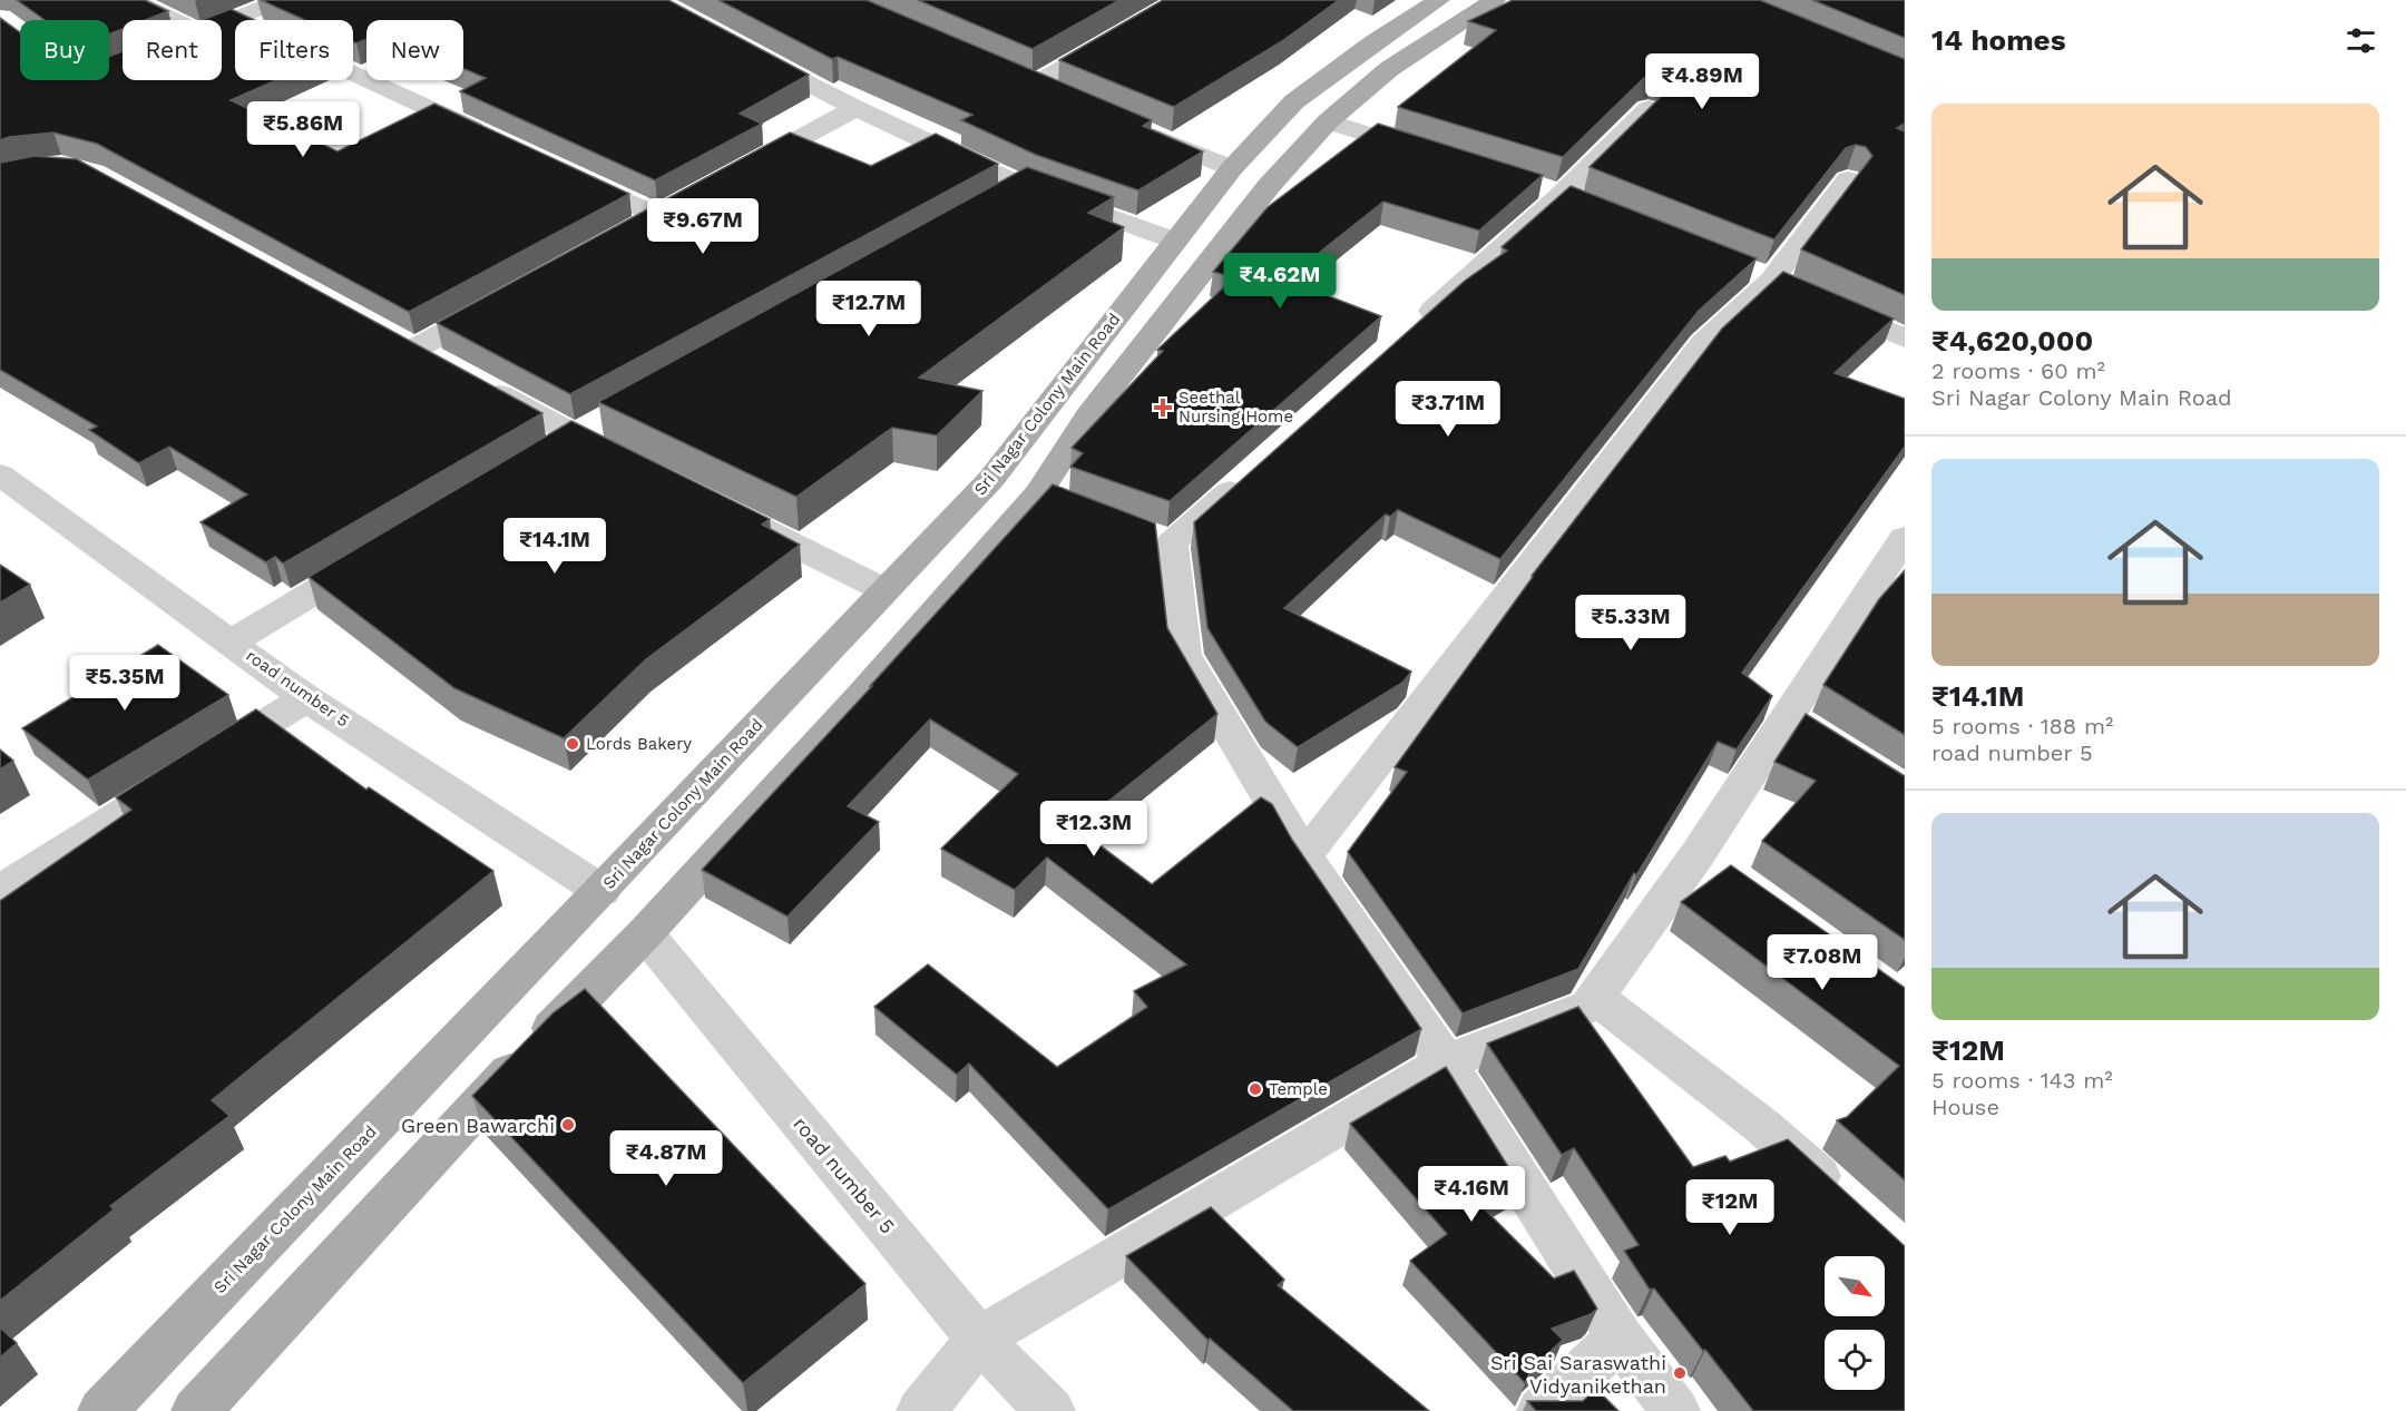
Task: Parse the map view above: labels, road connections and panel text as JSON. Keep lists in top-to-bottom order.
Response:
{
  "streets": {
    "main road": ["Sri Nagar Colony Main Road"],
    "street": ["road number 5"]
  },
  "crossings": [
    ["Sri Nagar Colony Main Road", "road number 5"]
  ],
  "places": {
    "health": ["Seethal Nursing Home"],
    "other": [
      "Lords Bakery",
      "Temple",
      "Green Bawarchi",
      "Sri Sai Saraswathi Vidyanikethan"
    ]
  },
  "north": "bottom right",
  "page": {
    "heading": "14 homes",
    "chip": [
      "Buy",
      "Rent",
      "Filters",
      "New"
    ],
    "price": [
      "₹4.89M",
      "₹5.86M",
      "₹9.67M",
      "₹4.62M",
      "₹12.7M",
      "₹3.71M",
      "₹14.1M",
      "₹5.33M",
      "₹5.35M",
      "₹12.3M",
      "₹7.08M",
      "₹4.87M",
      "₹4.16M",
      "₹12M"
    ],
    "list": [
      {
        "name": "₹4,620,000",
        "note": "2 rooms · 60 m² · Sri Nagar Colony Main Road"
      },
      {
        "name": "₹14.1M",
        "note": "5 rooms · 188 m² · road number 5"
      },
      {
        "name": "₹12M",
        "note": "5 rooms · 143 m² · House"
      }
    ]
  }
}
